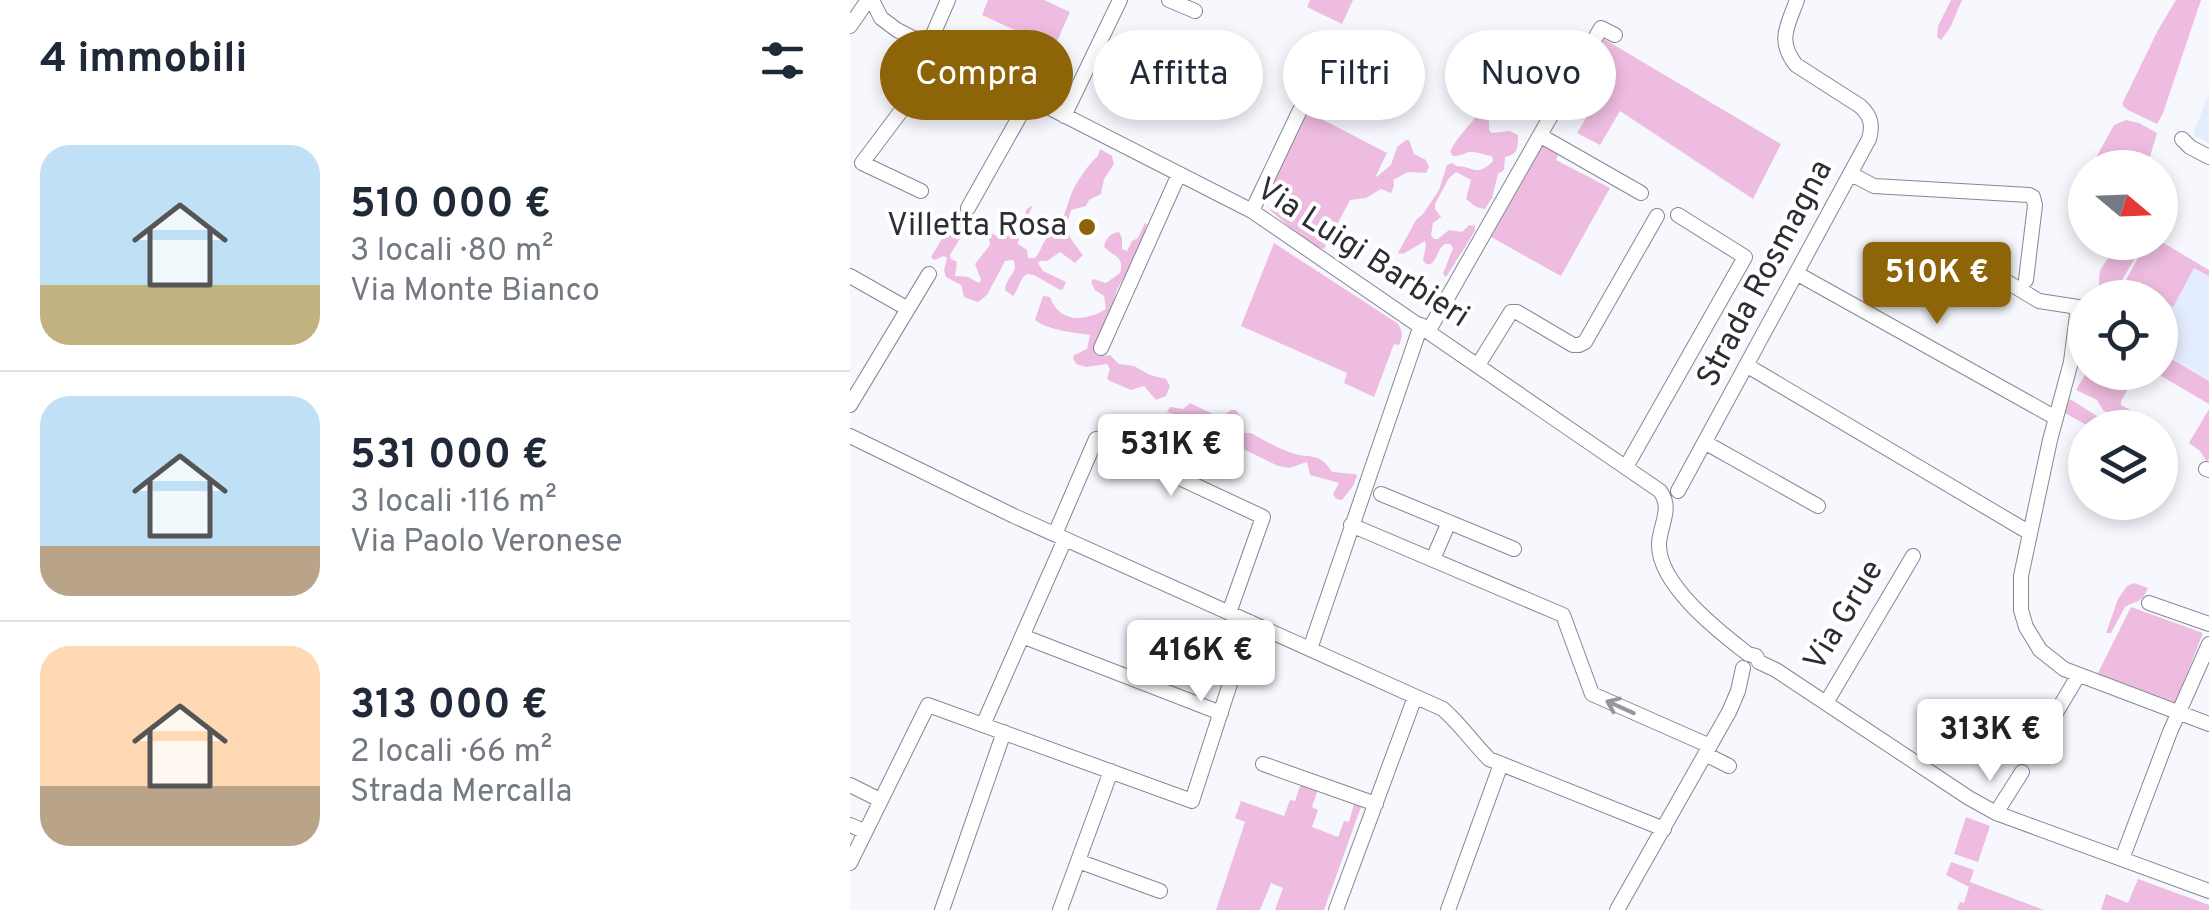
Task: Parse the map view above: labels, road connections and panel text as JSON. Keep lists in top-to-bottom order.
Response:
{
  "streets": {
    "street": ["Via Luigi Barbieri", "Strada Rosmagna", "Via Grue"]
  },
  "places": ["Villetta Rosa"],
  "north": "right",
  "page": {
    "heading": "4 immobili",
    "chip": [
      "Compra",
      "Affitta",
      "Filtri",
      "Nuovo"
    ],
    "list": [
      {
        "name": "510 000 €",
        "note": "3 locali · 80 m² · Via Monte Bianco"
      },
      {
        "name": "531 000 €",
        "note": "3 locali · 116 m² · Via Paolo Veronese"
      },
      {
        "name": "313 000 €",
        "note": "2 locali · 66 m² · Strada Mercalla"
      }
    ],
    "price": [
      "510K €",
      "531K €",
      "416K €",
      "313K €"
    ]
  }
}
